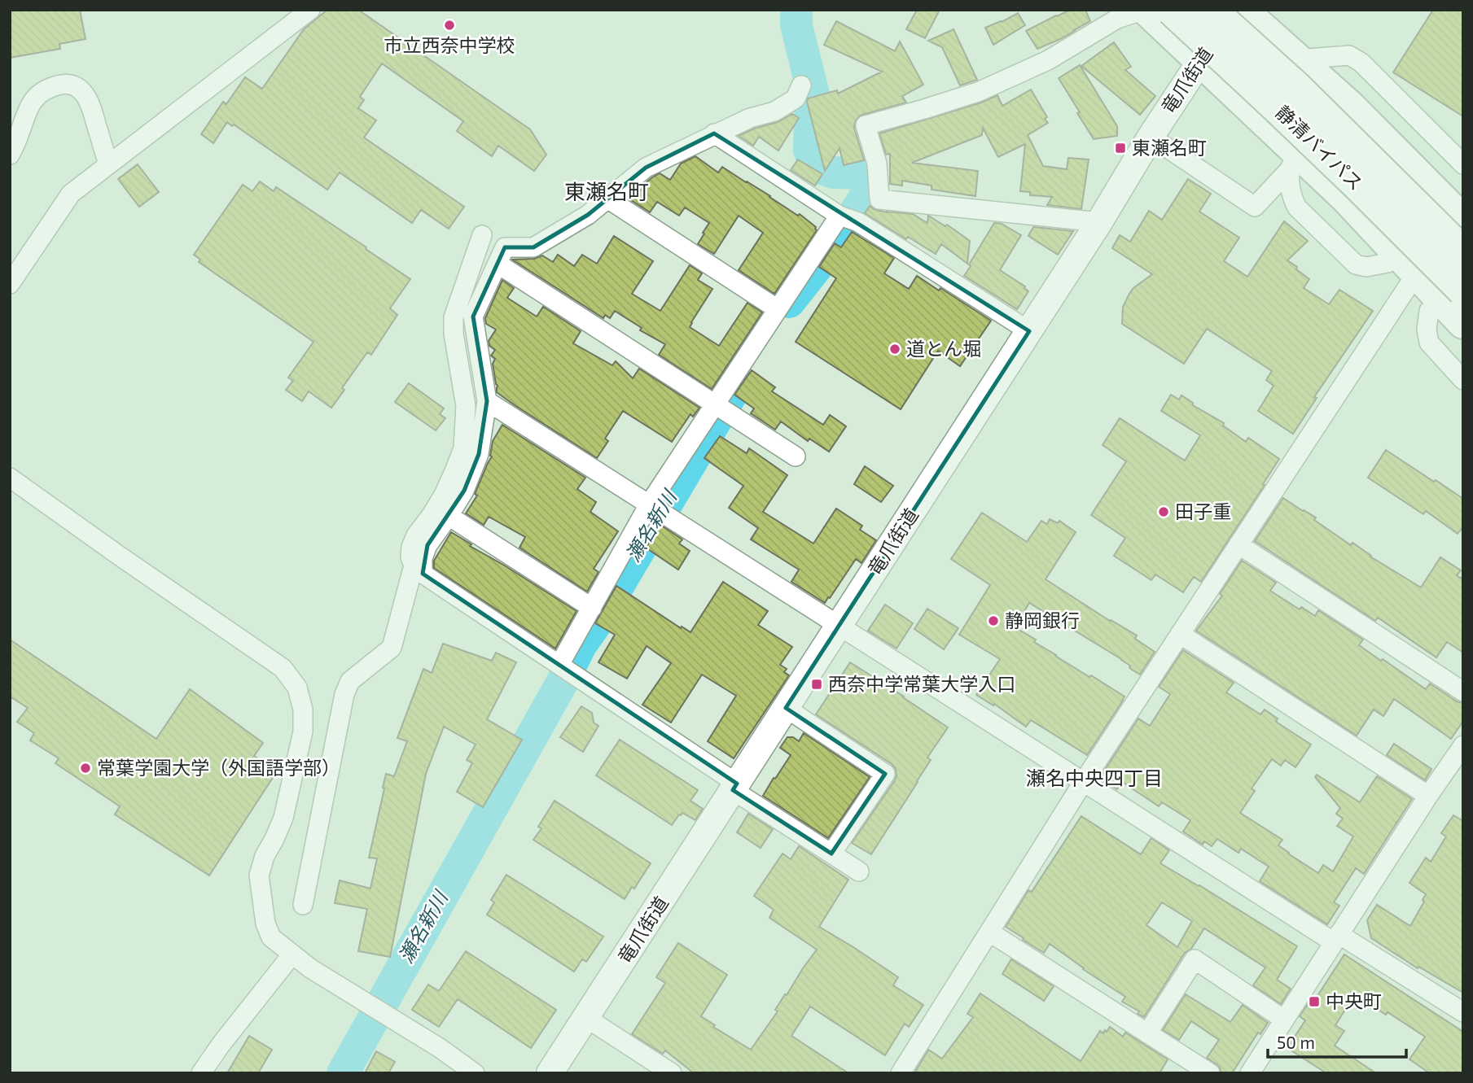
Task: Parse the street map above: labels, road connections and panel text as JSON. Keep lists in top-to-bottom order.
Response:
{
  "streets": {
    "highway": ["静清バイパス"],
    "main road": ["竜爪街道"]
  },
  "districts": ["東瀬名町", "瀬名中央四丁目"],
  "water": ["瀬名新川"],
  "places": {
    "other": [
      "市立西奈中学校",
      "道とん堀",
      "田子重",
      "静岡銀行",
      "常葉学園大学（外国語学部）"
    ],
    "transit": ["東瀬名町", "西奈中学常葉大学入口", "中央町"]
  },
  "scale_bar": "50 m"
}
